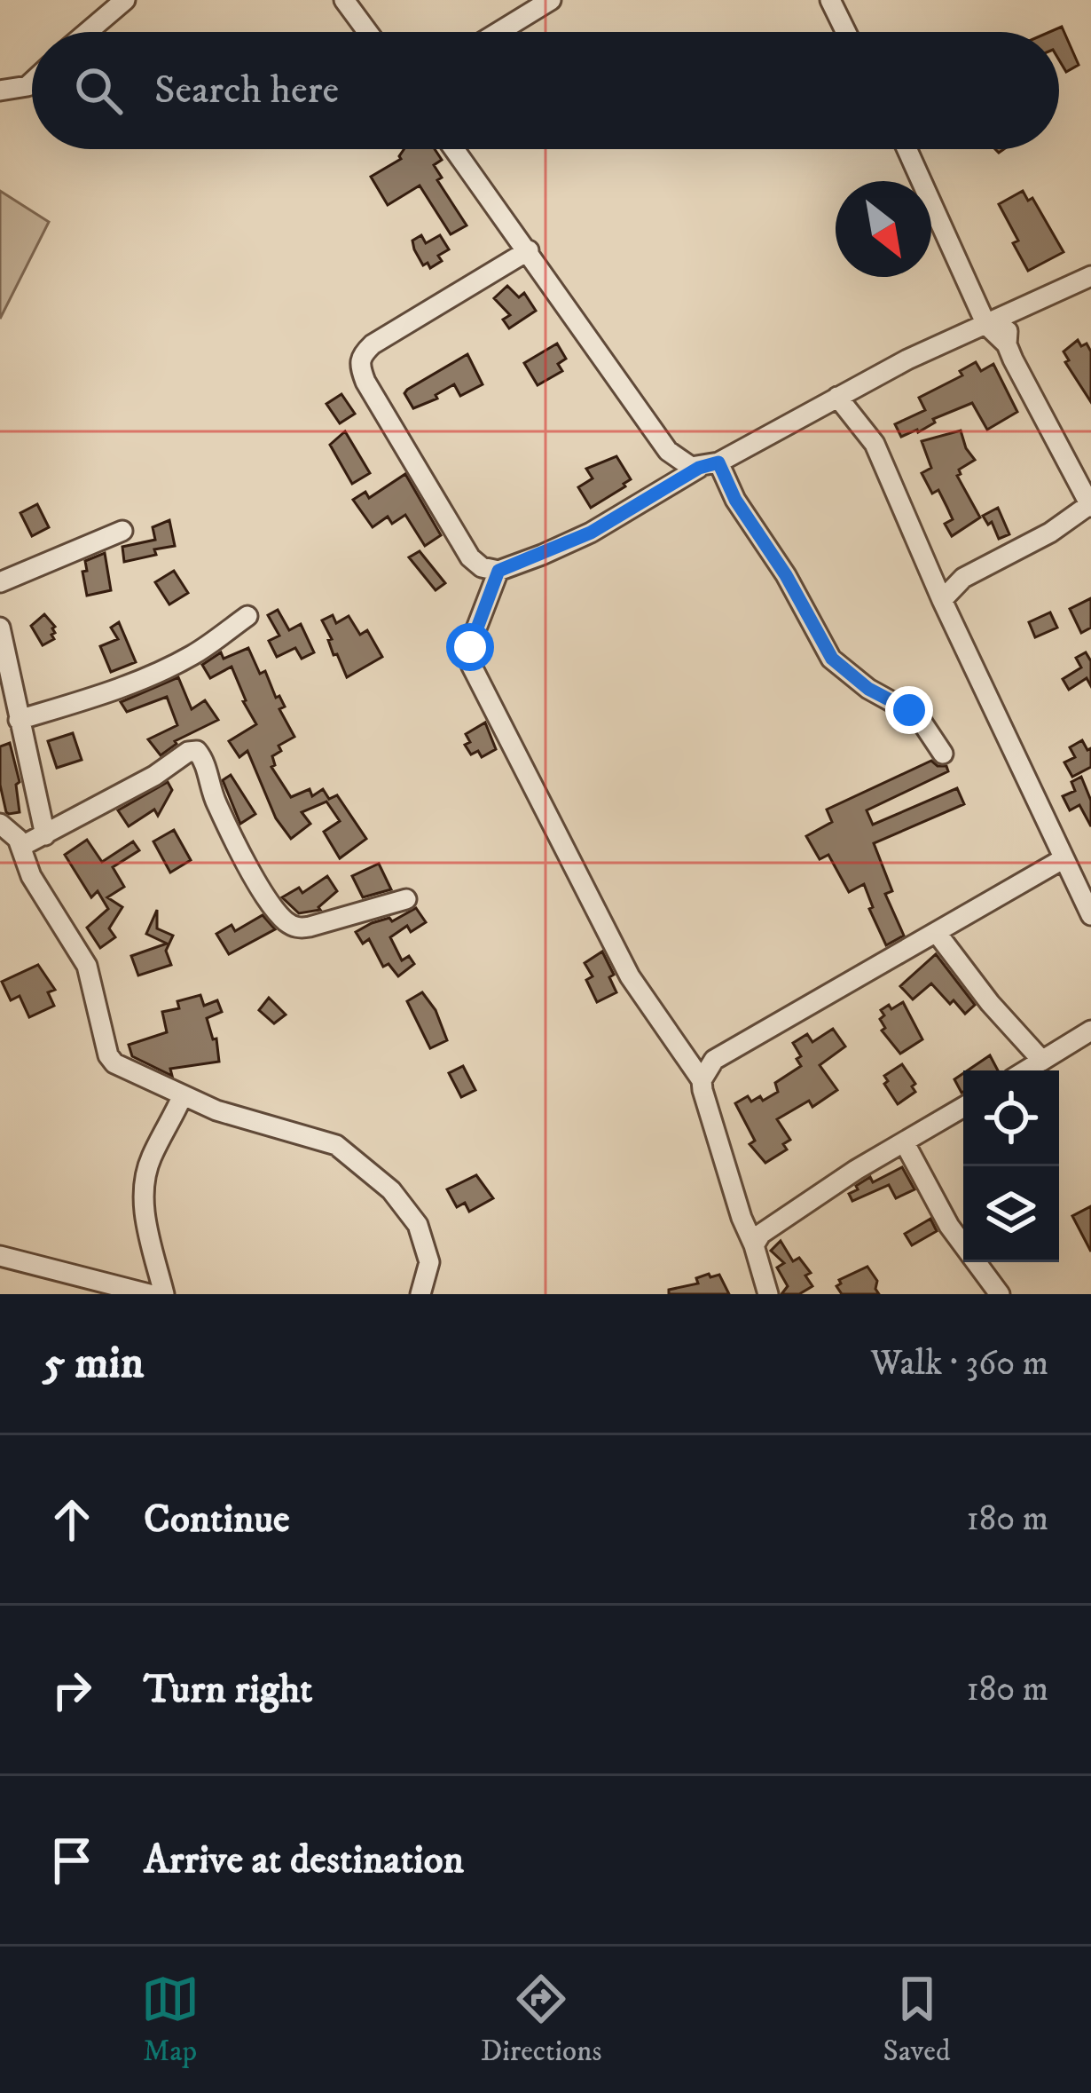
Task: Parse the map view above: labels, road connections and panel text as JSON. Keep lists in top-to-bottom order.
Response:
{
  "north": "bottom right",
  "page": {
    "search": "Search here",
    "heading": ["5 min", "Walk · 360 m"],
    "list": [
      ["Continue", "180 m"],
      ["Turn right", "180 m"],
      "Arrive at destination"
    ],
    "nav": ["Map", "Directions", "Saved"]
  }
}
